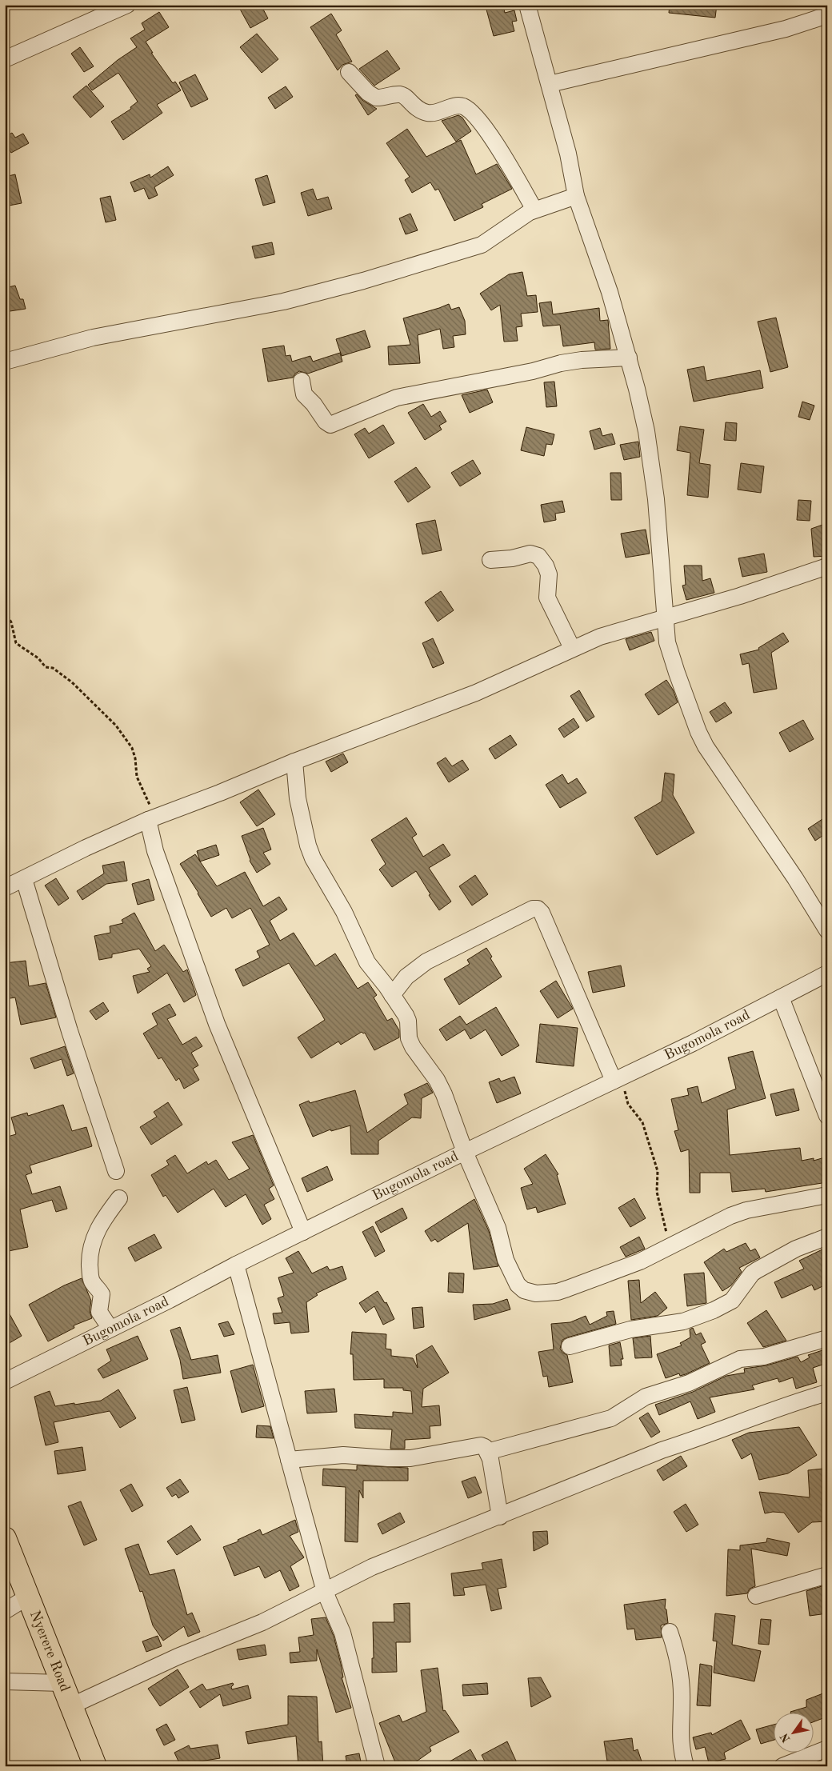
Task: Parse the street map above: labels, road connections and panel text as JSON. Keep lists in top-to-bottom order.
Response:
{
  "streets": {
    "highway": ["Nyerere Road"],
    "street": ["Bugomola road"]
  },
  "north": "bottom left"
}
